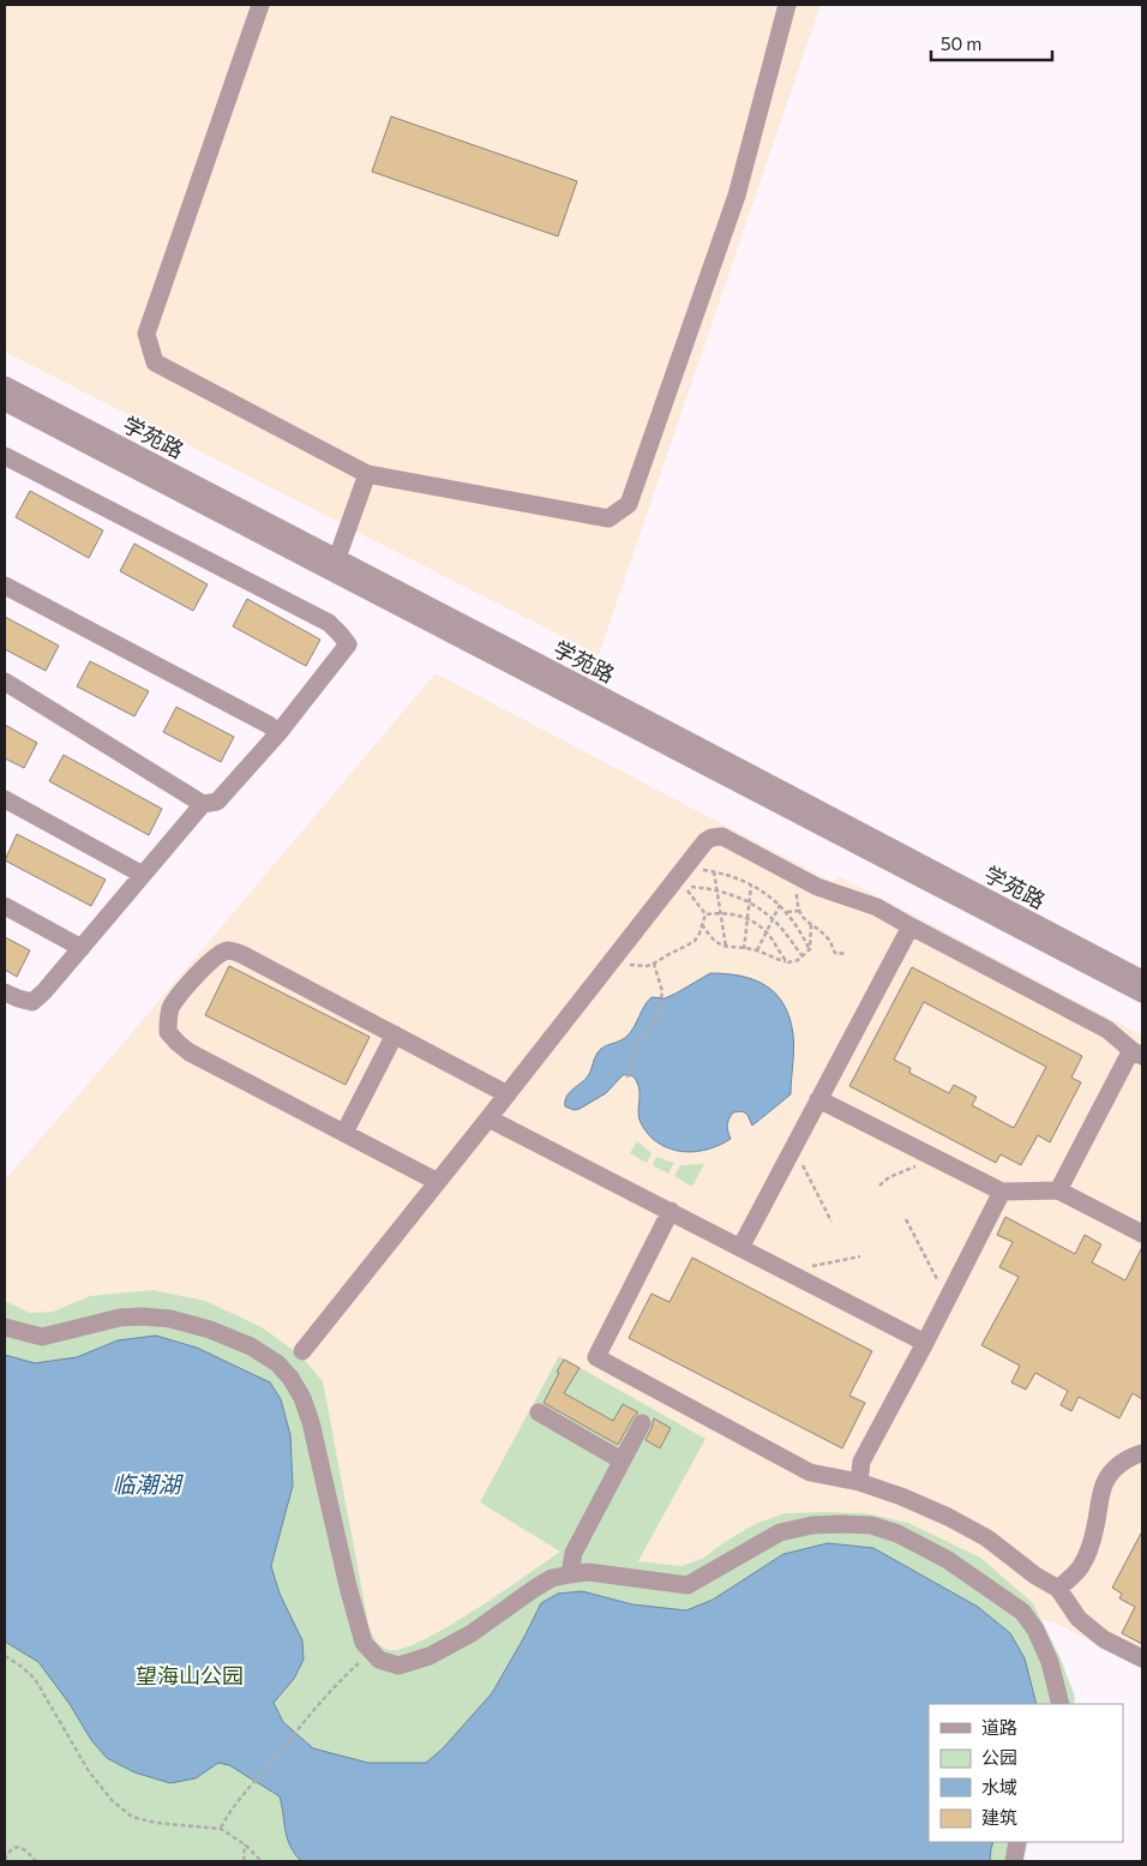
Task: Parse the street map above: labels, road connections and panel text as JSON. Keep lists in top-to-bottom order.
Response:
{
  "streets": {
    "street": ["学苑路"]
  },
  "water": ["临潮湖"],
  "parks": ["望海山公园"],
  "legend": [
    "道路",
    "公园",
    "水域",
    "建筑"
  ],
  "scale_bar": "50 m"
}
